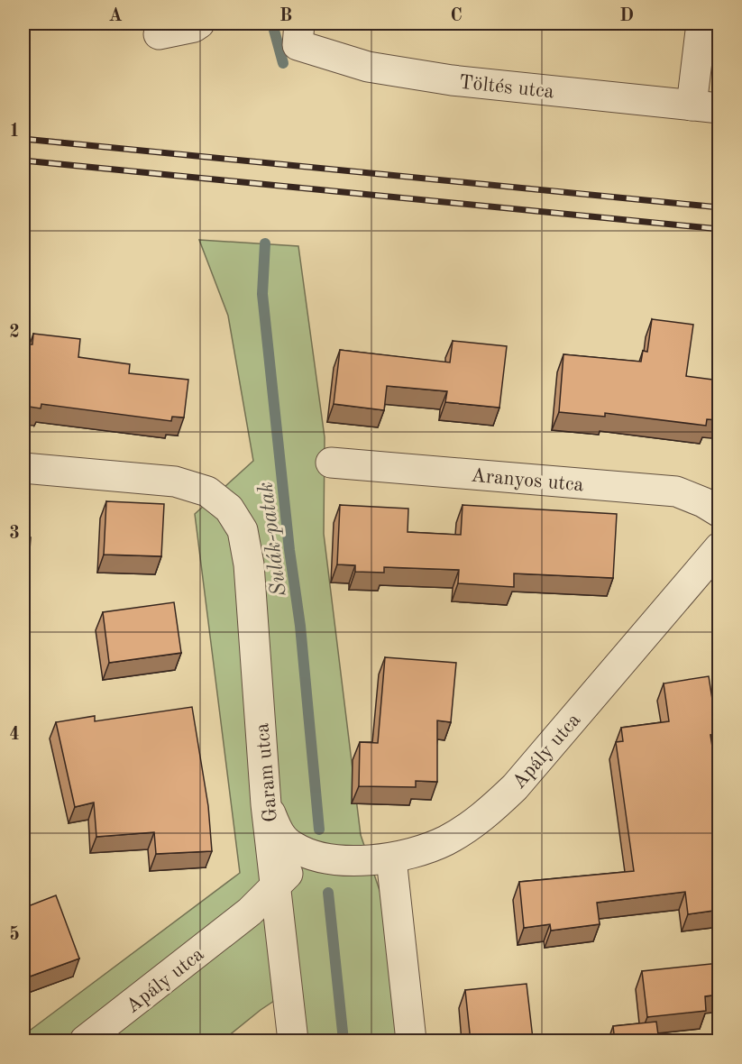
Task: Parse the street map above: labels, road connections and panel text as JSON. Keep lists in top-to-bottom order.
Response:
{
  "streets": {
    "street": [
      "Töltés utca",
      "Aranyos utca",
      "Apály utca",
      "Garam utca"
    ]
  },
  "crossings": [
    ["Apály utca", "Garam utca"]
  ],
  "water": ["Sulák-patak"],
  "grid": {
    "columns": [
      "A",
      "B",
      "C",
      "D"
    ],
    "rows": [
      "1",
      "2",
      "3",
      "4",
      "5"
    ]
  }
}
